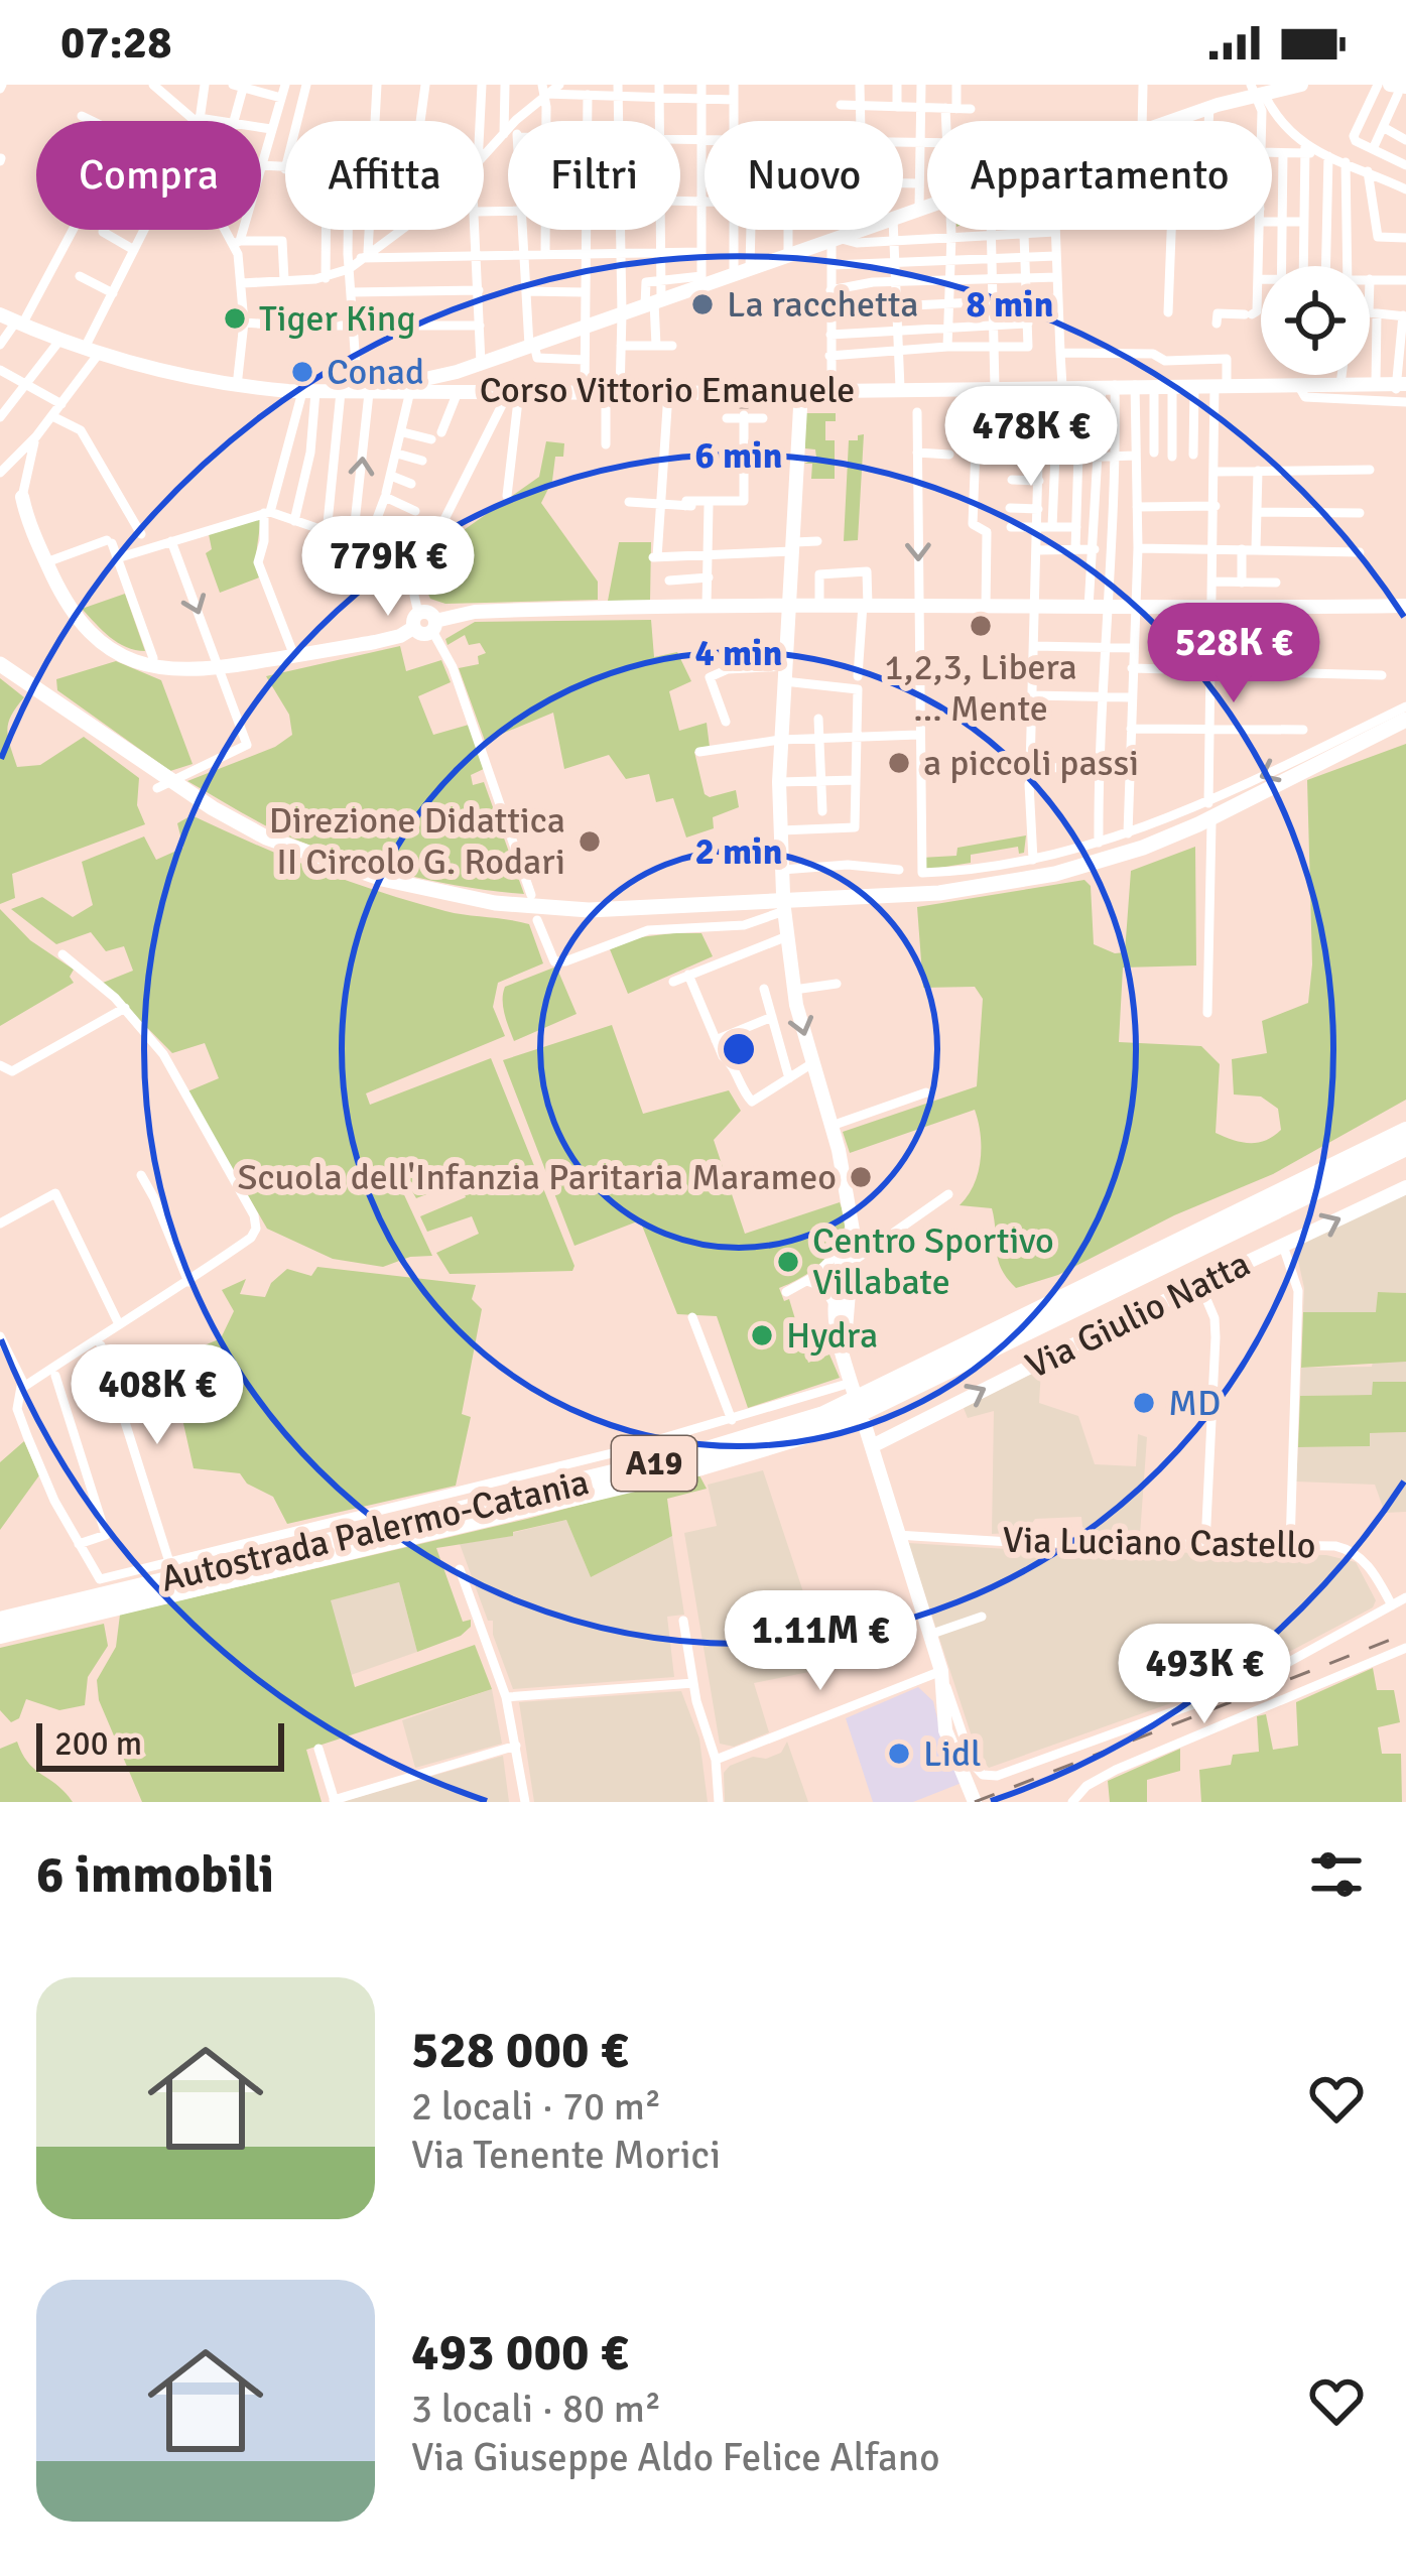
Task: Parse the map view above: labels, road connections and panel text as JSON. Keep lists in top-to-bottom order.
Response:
{
  "streets": {
    "highway": ["A19", "Autostrada Palermo-Catania"],
    "street": ["Corso Vittorio Emanuele", "Via Giulio Natta", "Via Luciano Castello"]
  },
  "one_way": ["Via Giulio Natta"],
  "places": [
    "La racchetta",
    "Tiger King",
    "Conad",
    "1,2,3, Libera ... Mente",
    "a piccoli passi",
    "Direzione Didattica II Circolo G. Rodari",
    "Scuola dell'Infanzia Paritaria Marameo",
    "Centro Sportivo Villabate",
    "Hydra",
    "MD",
    "Lidl"
  ],
  "scale_bar": "200 m",
  "page": {
    "status": "07:28",
    "chip": [
      "Compra",
      "Affitta",
      "Filtri",
      "Nuovo",
      "Appartamento"
    ],
    "price": [
      "478K €",
      "779K €",
      "528K €",
      "408K €",
      "1.11M €",
      "493K €"
    ],
    "scale": "200 m",
    "heading": "6 immobili",
    "list": [
      {
        "name": "528 000 €",
        "note": "2 locali · 70 m² · Via Tenente Morici"
      },
      {
        "name": "493 000 €",
        "note": "3 locali · 80 m² · Via Giuseppe Aldo Felice Alfano"
      }
    ]
  },
  "rings": [
    "8 min",
    "6 min",
    "4 min",
    "2 min"
  ]
}
